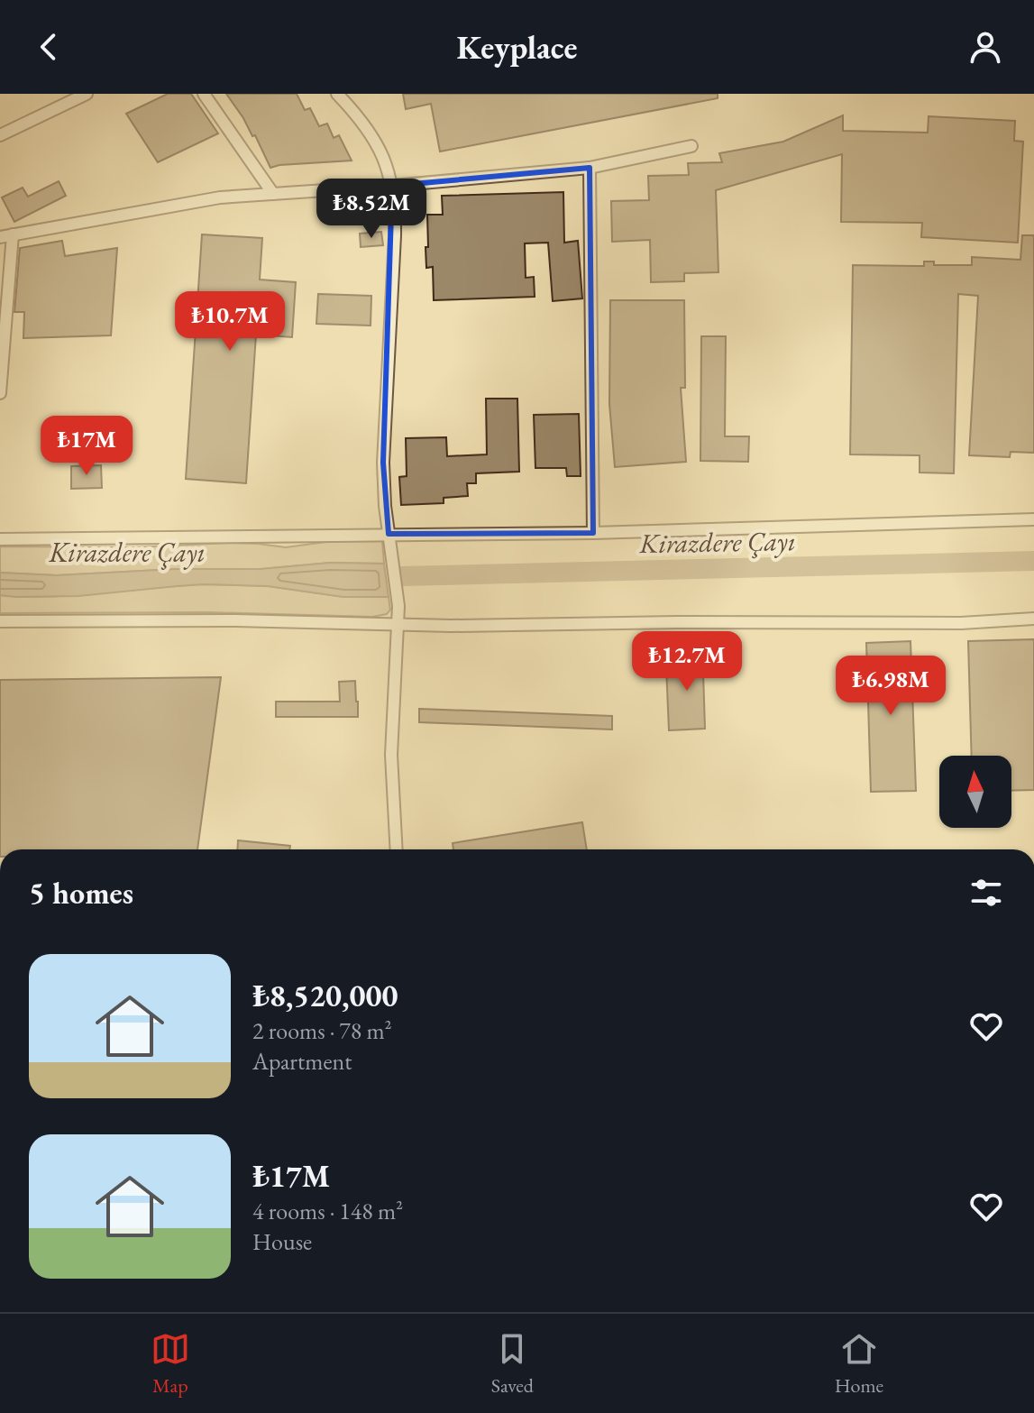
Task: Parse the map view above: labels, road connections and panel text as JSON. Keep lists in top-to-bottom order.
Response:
{
  "water": ["Kirazdere Çayı"],
  "north": "top",
  "page": {
    "header": "Keyplace",
    "price": [
      "₺8.52M",
      "₺10.7M",
      "₺17M",
      "₺12.7M",
      "₺6.98M"
    ],
    "heading": "5 homes",
    "list": [
      {
        "name": "₺8,520,000",
        "note": "2 rooms · 78 m² · Apartment"
      },
      {
        "name": "₺17M",
        "note": "4 rooms · 148 m² · House"
      }
    ],
    "tabs": ["Map", "Saved", "Home"]
  }
}
